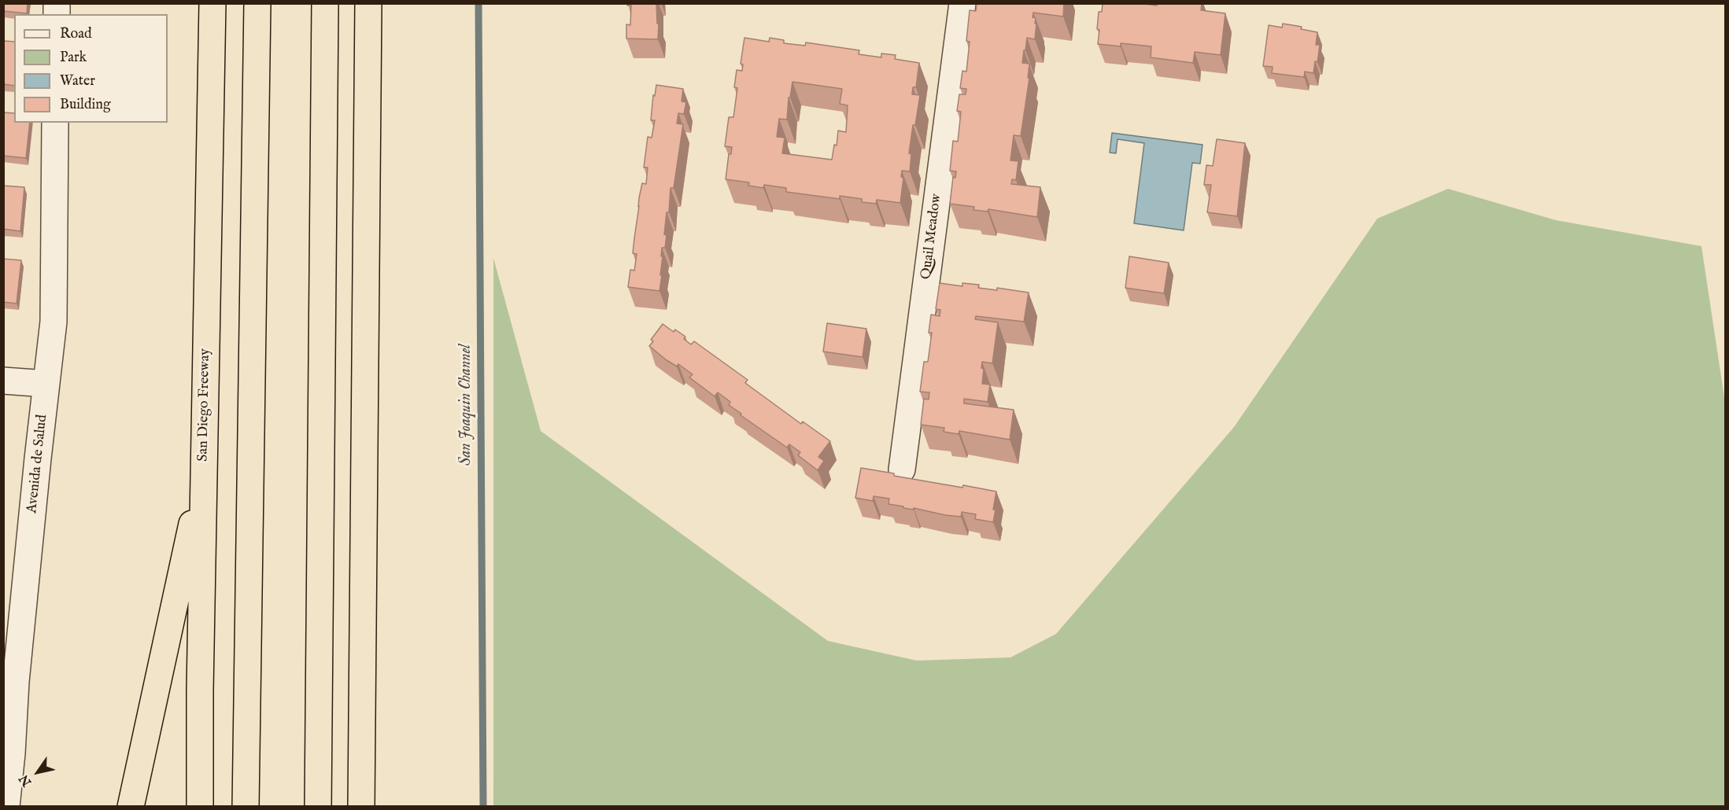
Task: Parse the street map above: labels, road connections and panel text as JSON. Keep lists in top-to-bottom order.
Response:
{
  "streets": {
    "highway": ["San Diego Freeway"],
    "street": ["Quail Meadow", "Avenida de Salud"]
  },
  "water": ["San Joaquin Channel"],
  "legend": [
    "Road",
    "Park",
    "Water",
    "Building"
  ],
  "north": "bottom left"
}
